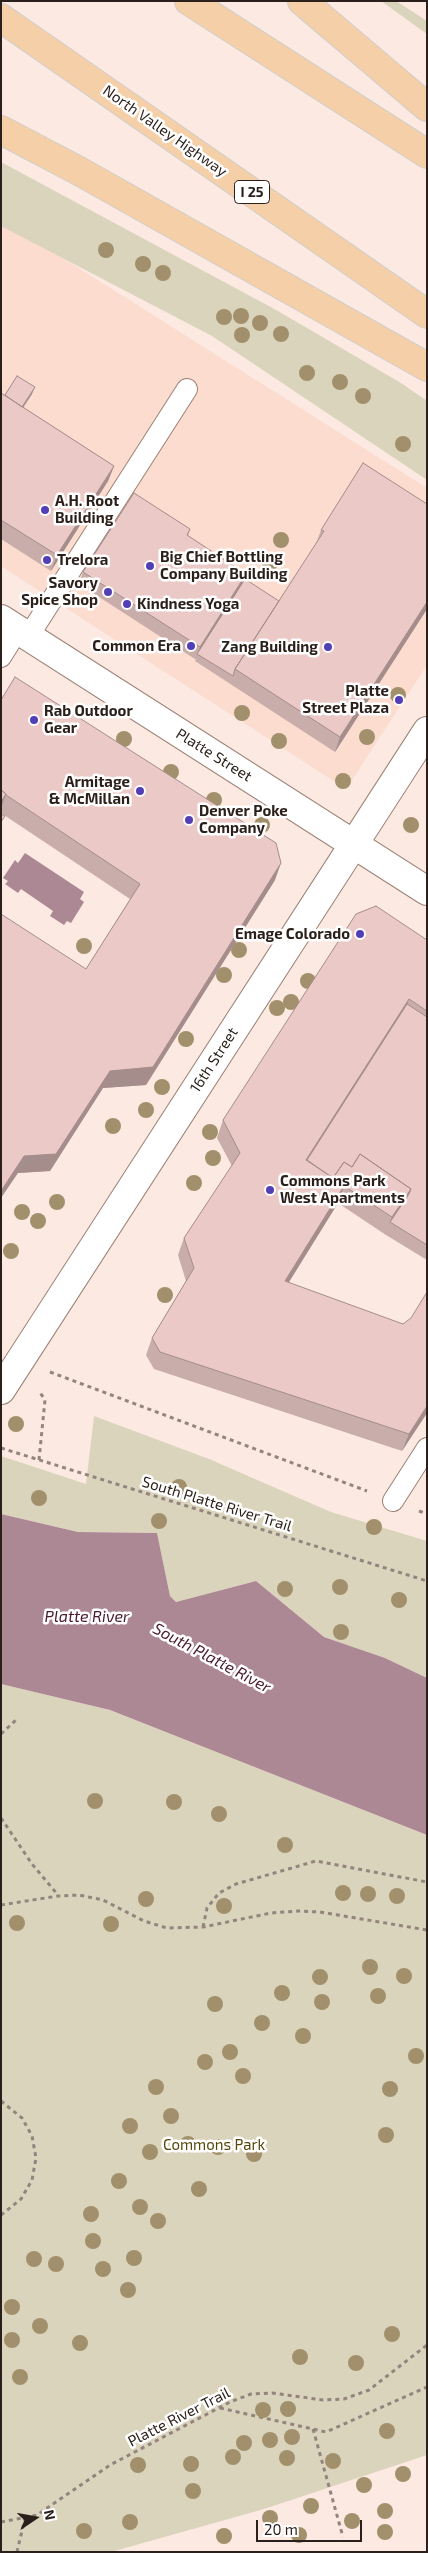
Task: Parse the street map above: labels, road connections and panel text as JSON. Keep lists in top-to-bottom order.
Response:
{
  "streets": {
    "highway": ["North Valley Highway", "I 25"],
    "street": ["Platte Street", "16th Street"],
    "path": ["South Platte River Trail", "Platte River Trail"]
  },
  "crossings": [
    ["Platte Street", "16th Street"]
  ],
  "water": ["Platte River", "South Platte River"],
  "parks": ["Commons Park"],
  "places": [
    "A.H. Root Building",
    "Trelora",
    "Big Chief Bottling Company Building",
    "Savory Spice Shop",
    "Kindness Yoga",
    "Common Era",
    "Zang Building",
    "Platte Street Plaza",
    "Rab Outdoor Gear",
    "Armitage & McMillan",
    "Denver Poke Company",
    "Emage Colorado",
    "Commons Park West Apartments"
  ],
  "scale_bar": "20 m",
  "north": "right"
}
